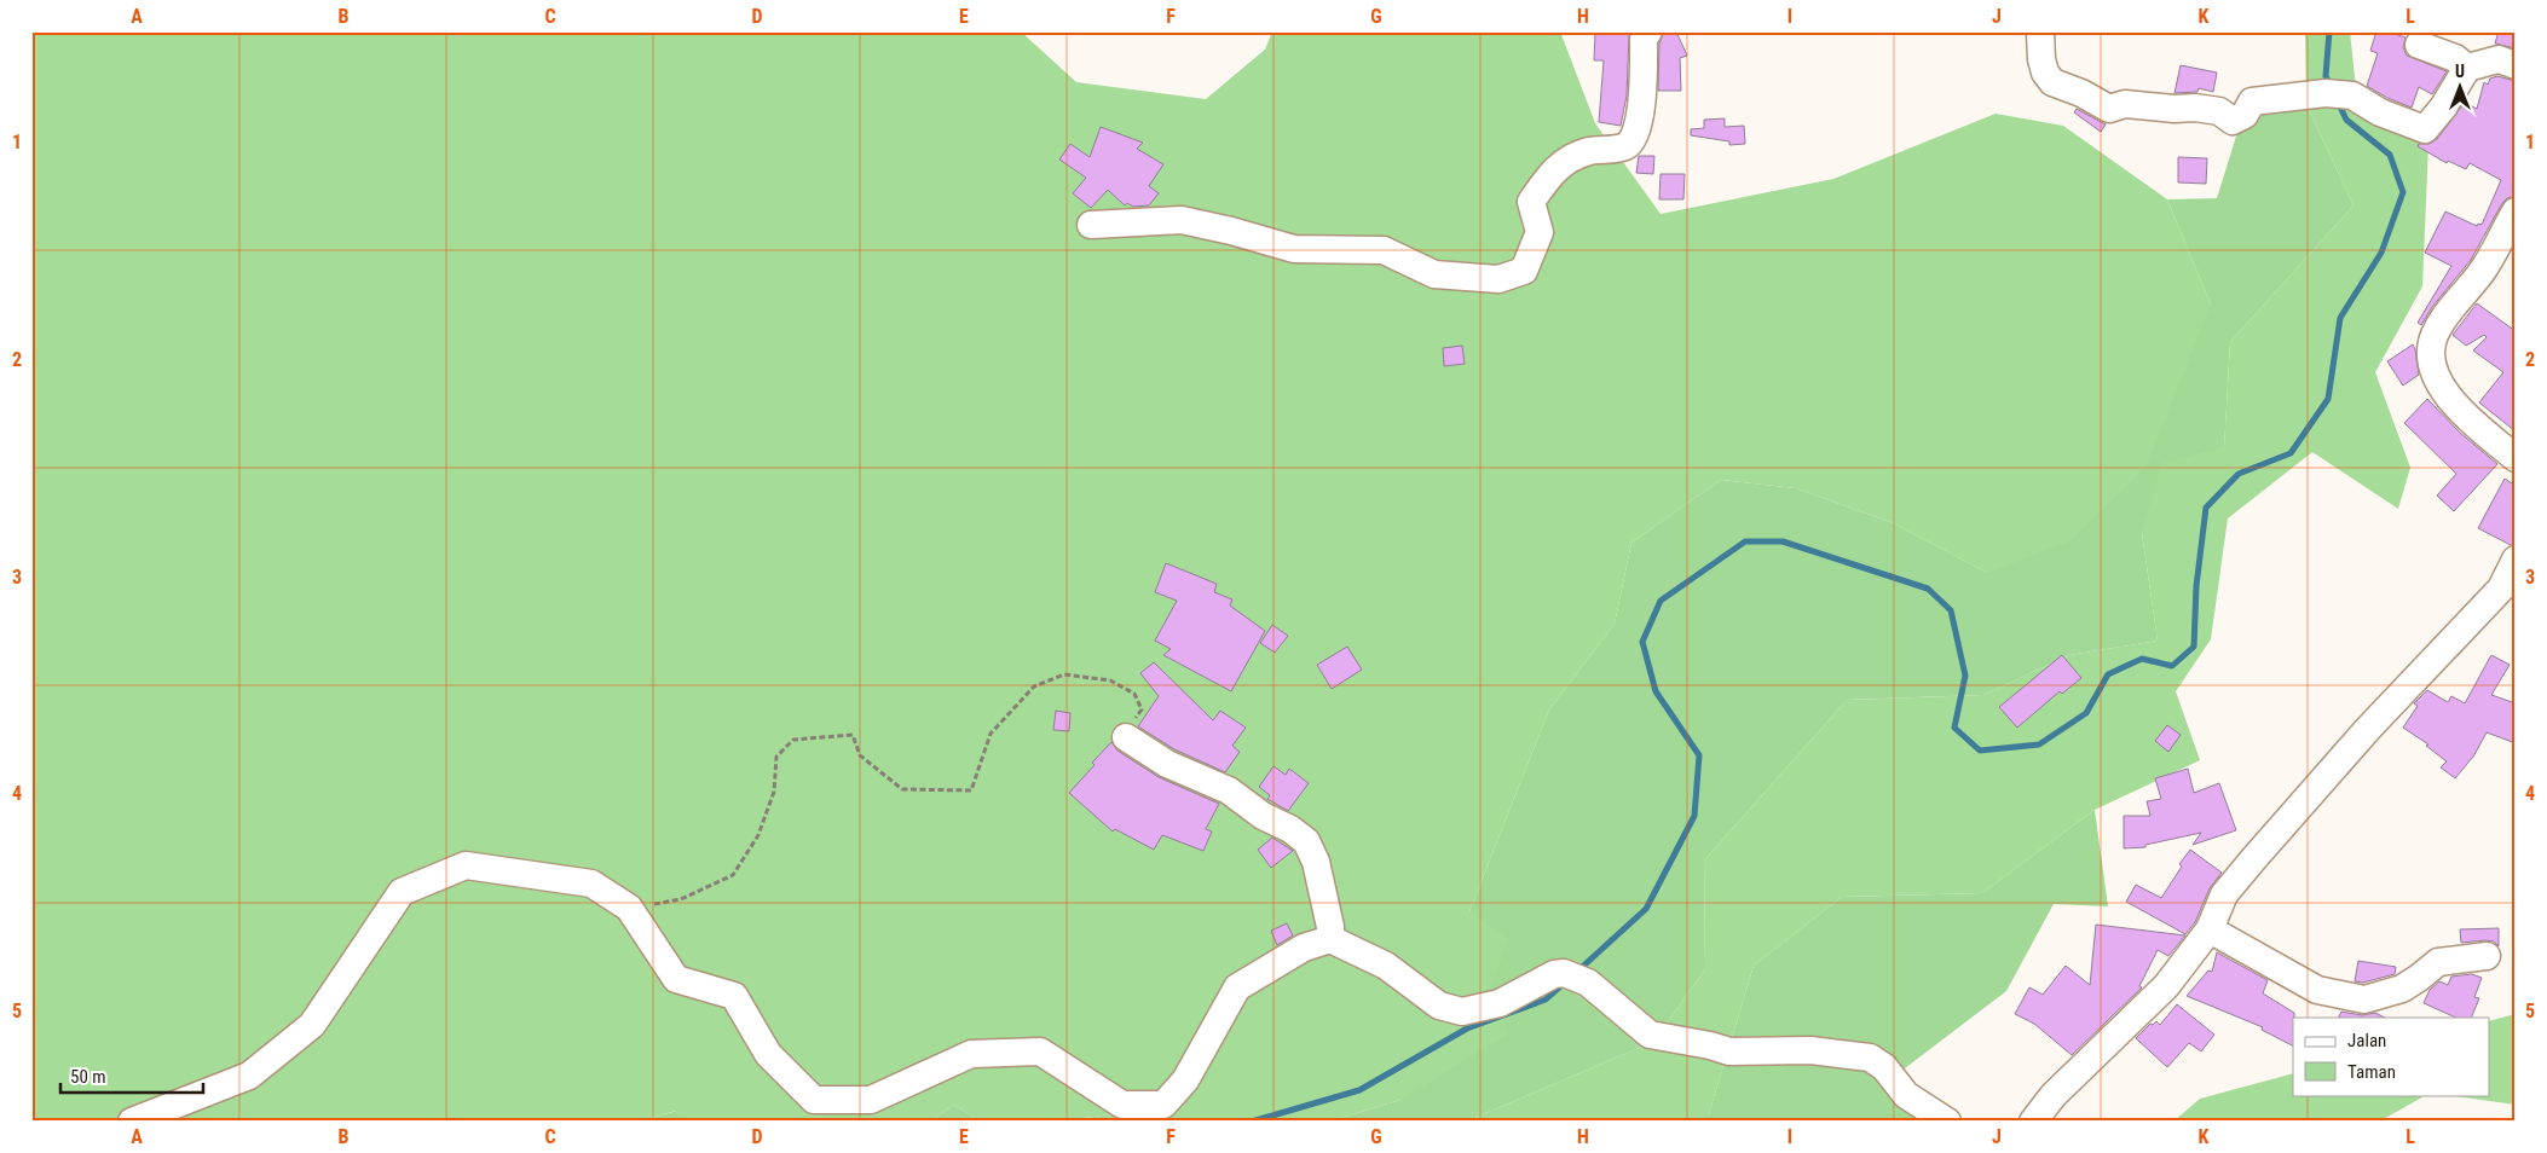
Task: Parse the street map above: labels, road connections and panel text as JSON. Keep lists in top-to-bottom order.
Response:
{
  "legend": ["Jalan", "Taman"],
  "scale_bar": "50 m",
  "north": "top",
  "grid": {
    "columns": [
      "A",
      "B",
      "C",
      "D",
      "E",
      "F",
      "G",
      "H",
      "I",
      "J",
      "K",
      "L"
    ],
    "rows": [
      "1",
      "2",
      "3",
      "4",
      "5"
    ]
  }
}
